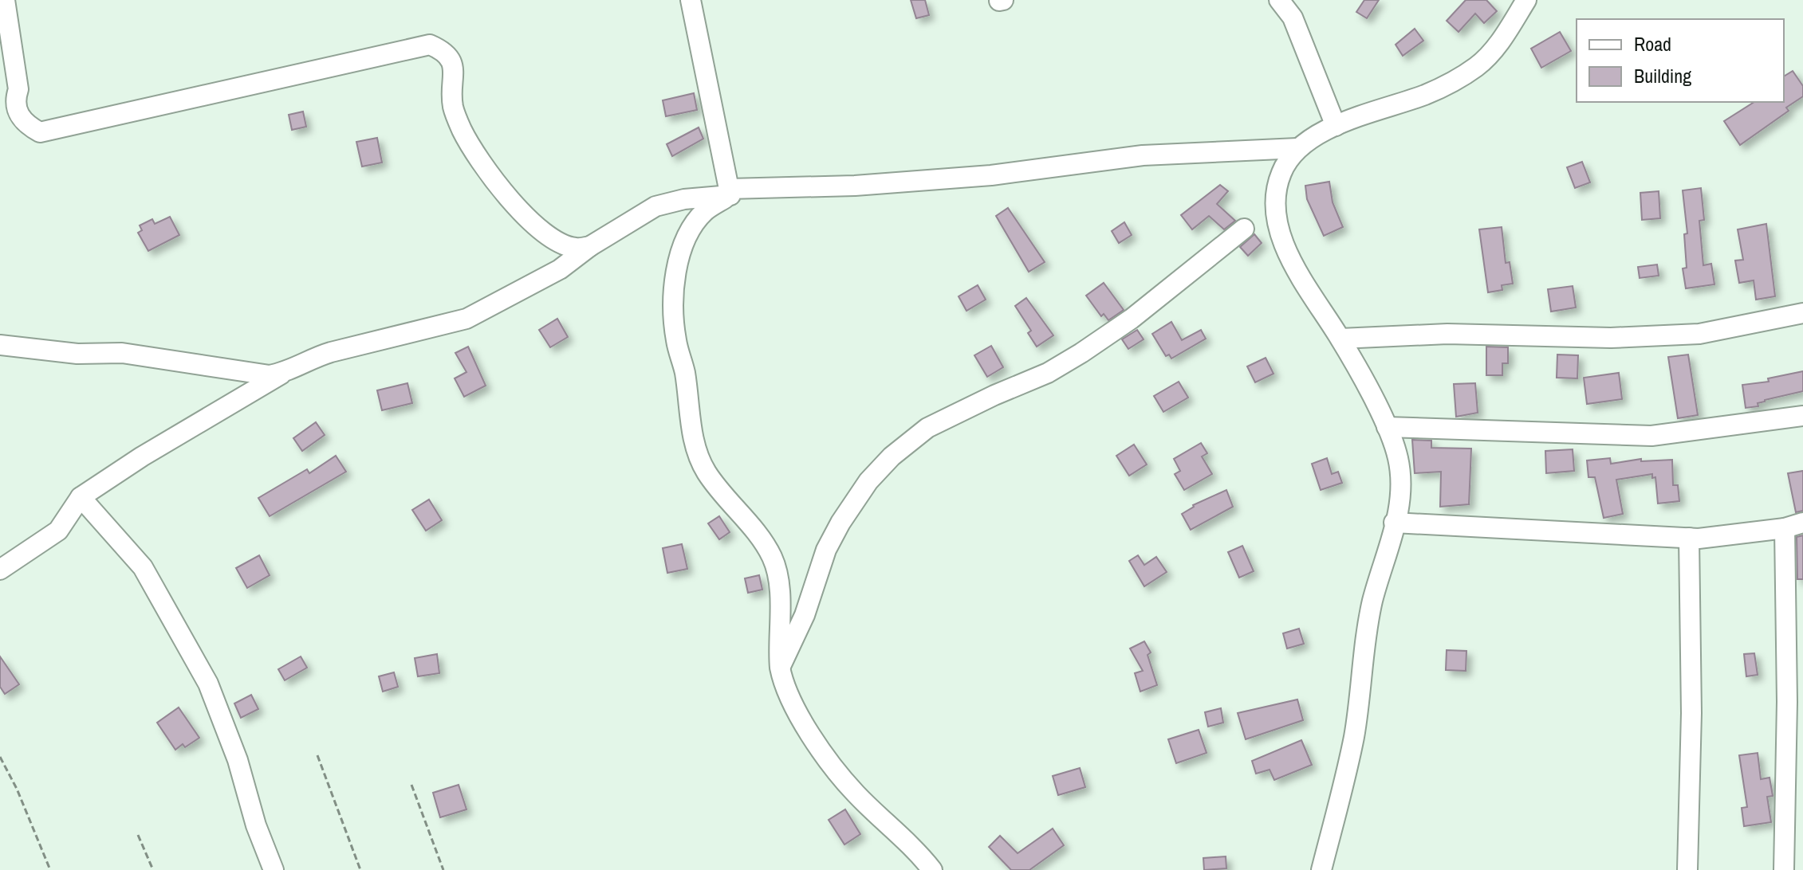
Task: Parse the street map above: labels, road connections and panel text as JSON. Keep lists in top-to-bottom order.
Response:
{
  "legend": ["Road", "Building"]
}
